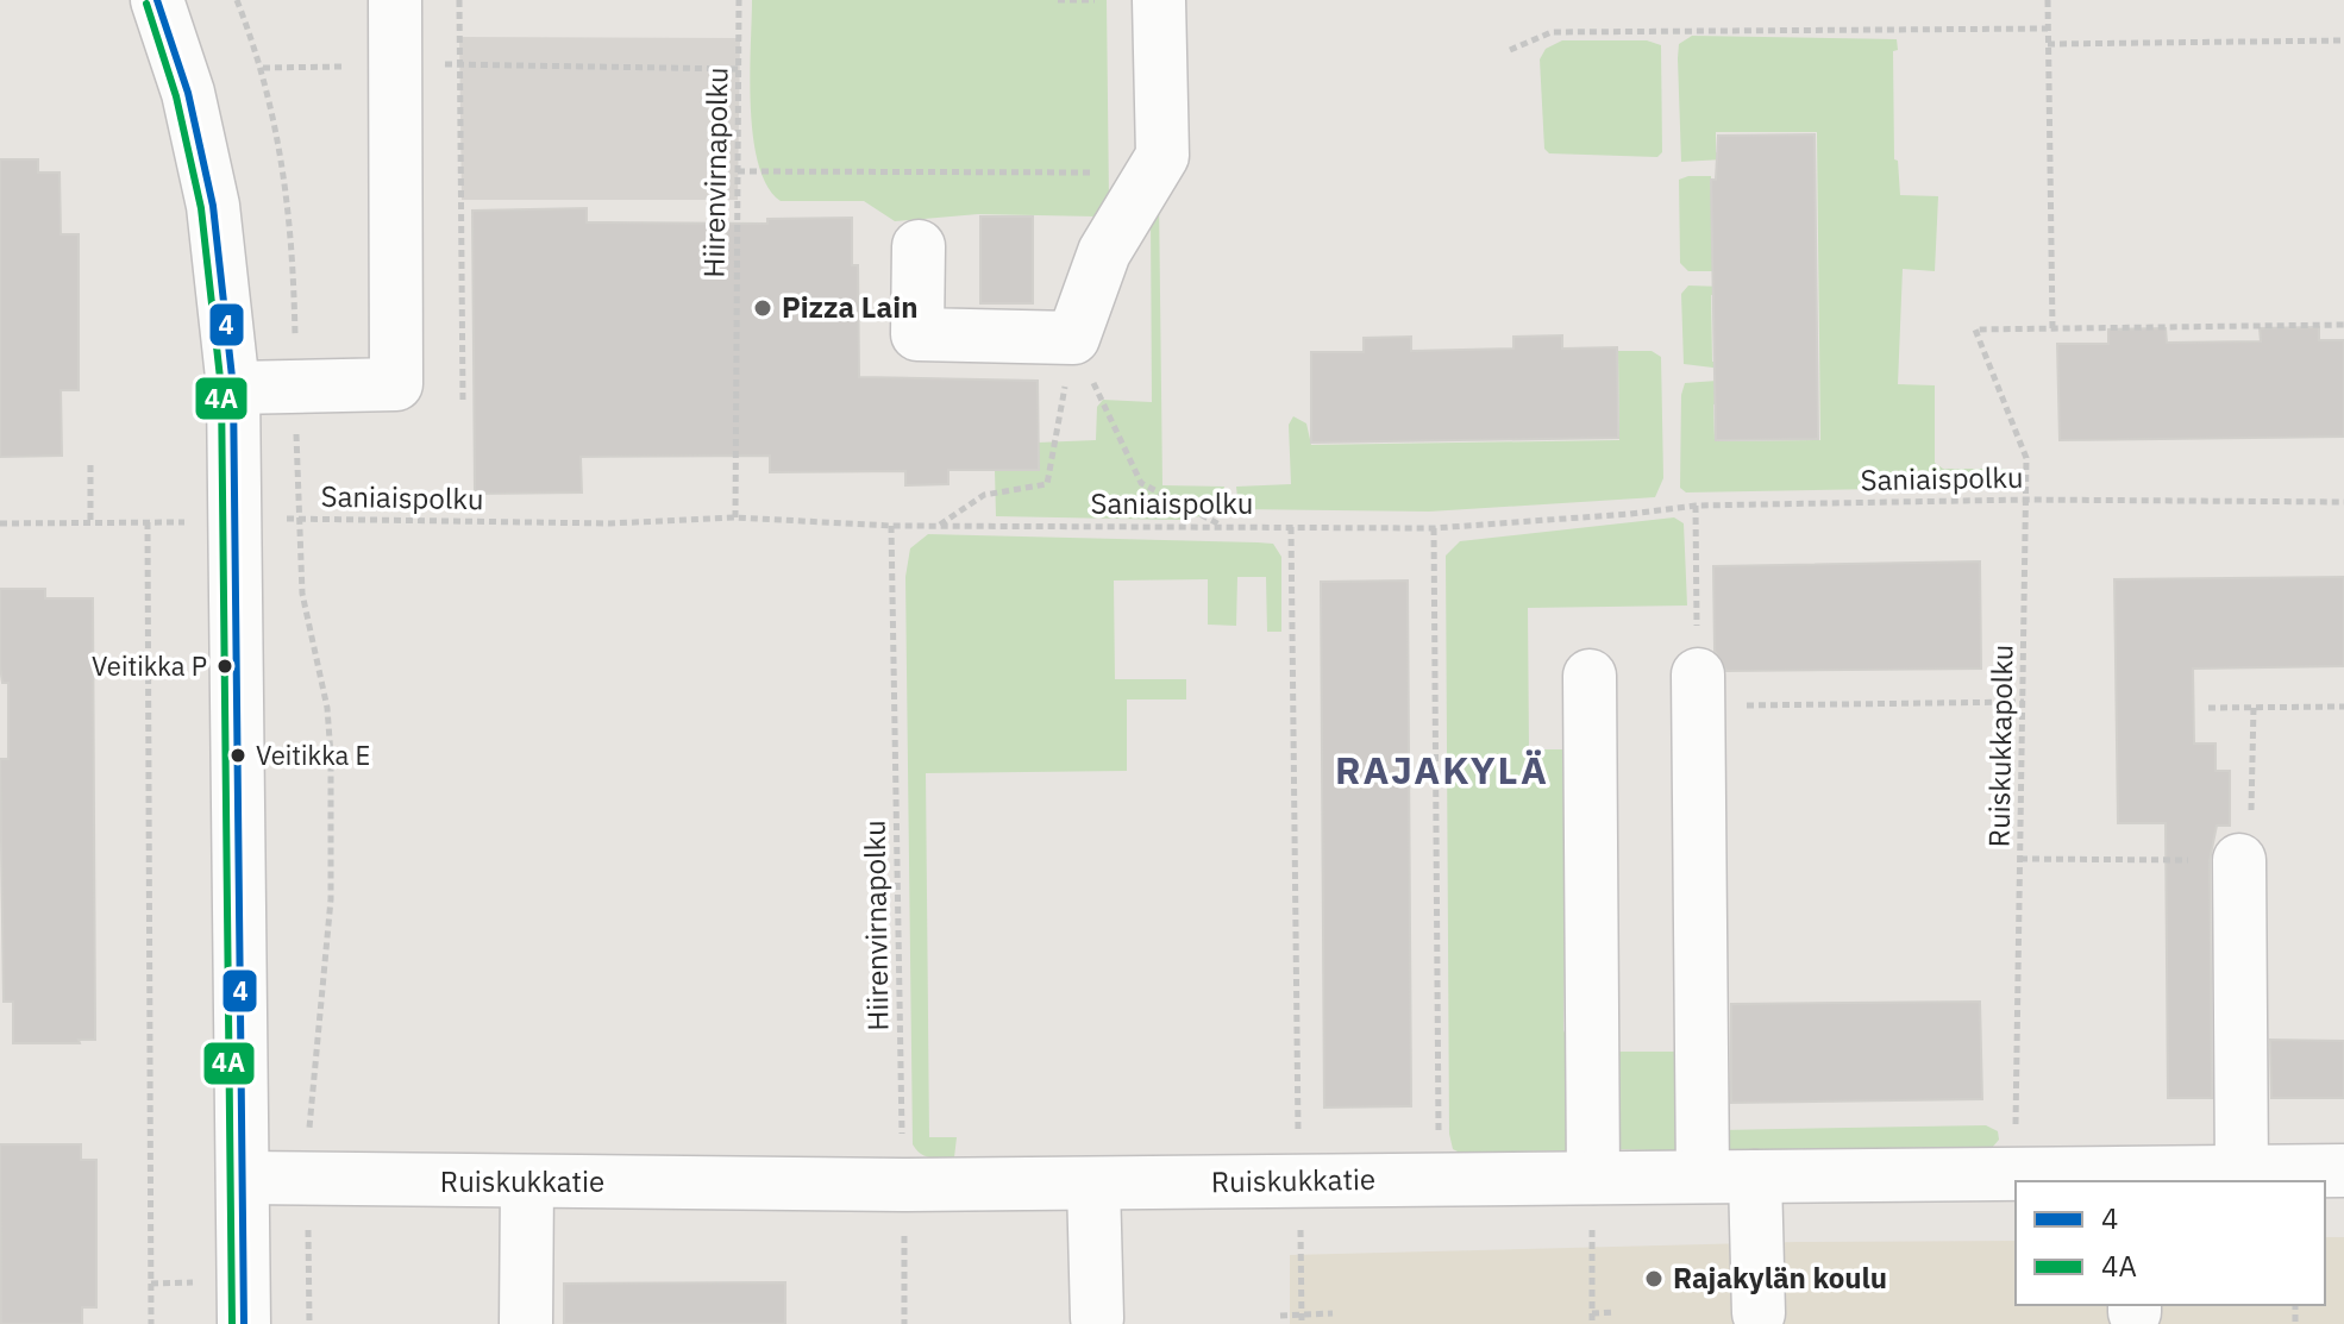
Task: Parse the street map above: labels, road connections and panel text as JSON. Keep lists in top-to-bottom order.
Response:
{
  "streets": {
    "street": ["Ruiskukkatie"],
    "path": ["Hiirenvirnapolku", "Saniaispolku", "Ruiskukkapolku"]
  },
  "crossings": [
    ["Hiirenvirnapolku", "Saniaispolku"],
    ["Hiirenvirnapolku", "Ruiskukkatie"],
    ["Saniaispolku", "Ruiskukkapolku"],
    ["Ruiskukkapolku", "Ruiskukkatie"]
  ],
  "districts": ["RAJAKYLÄ"],
  "places": [
    "Pizza Lain",
    "Veitikka P",
    "Veitikka E",
    "Rajakylän koulu"
  ],
  "lines": ["transit line 4", "transit line 4A"],
  "legend": ["4", "4A"]
}
